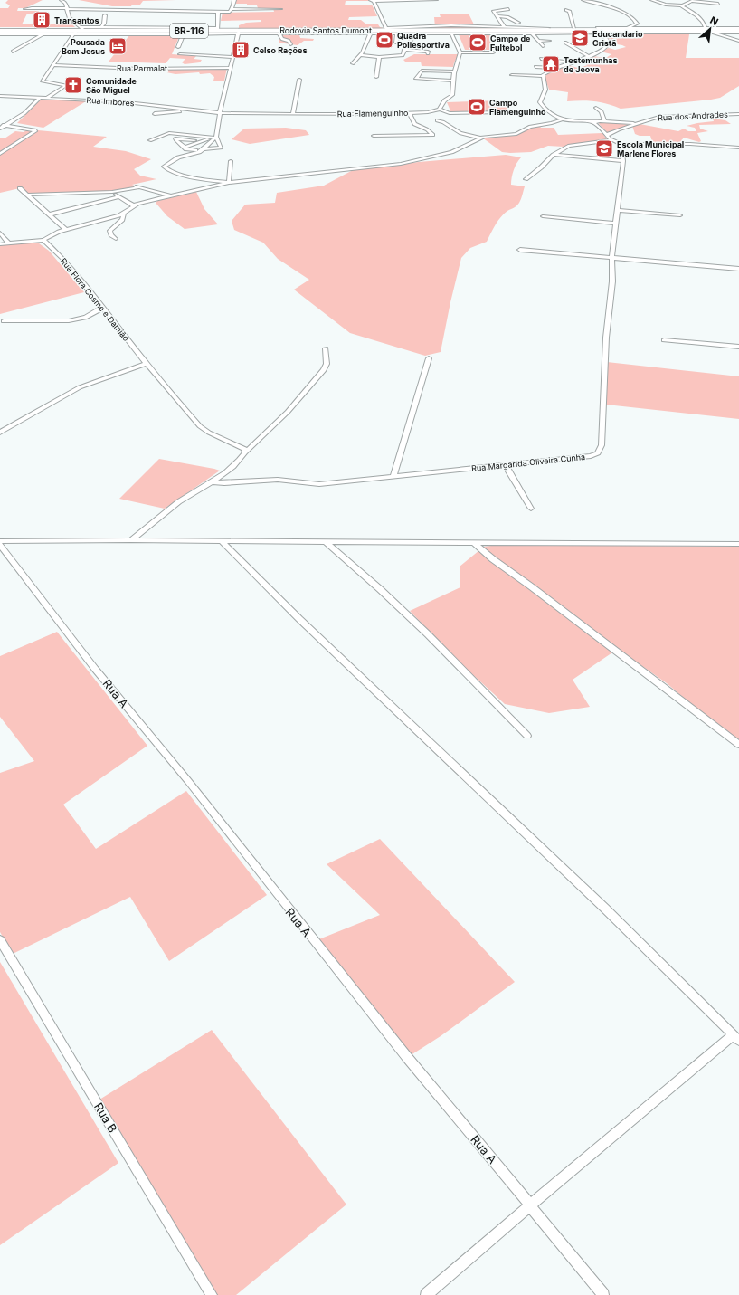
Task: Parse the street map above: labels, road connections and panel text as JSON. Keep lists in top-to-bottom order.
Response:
{
  "streets": {
    "highway": ["Rodovia Santos Dumont", "BR-116"],
    "street": [
      "Rua Parmalat",
      "Rua Imborés",
      "Rua Flamenguinho",
      "Rua dos Andrades",
      "Rua Flora Cosme e Damião",
      "Rua Margarida Oliveira Cunha",
      "Rua A",
      "Rua B"
    ]
  },
  "crossings": [
    ["Rua Imborés", "Rua Flamenguinho"]
  ],
  "places": {
    "building": ["Transantos", "Celso Rações"],
    "school or university": ["Educandario Cristã", "Escola Municipal Marlene Flores"],
    "sports": ["Quadra Poliesportiva", "Campo de Fultebol", "Campo Flamenguinho"],
    "hotel": ["Pousada Bom Jesus"],
    "temple": ["Testemunhas de Jeova"],
    "church": ["Comunidade São Miguel"]
  },
  "north": "top right"
}
